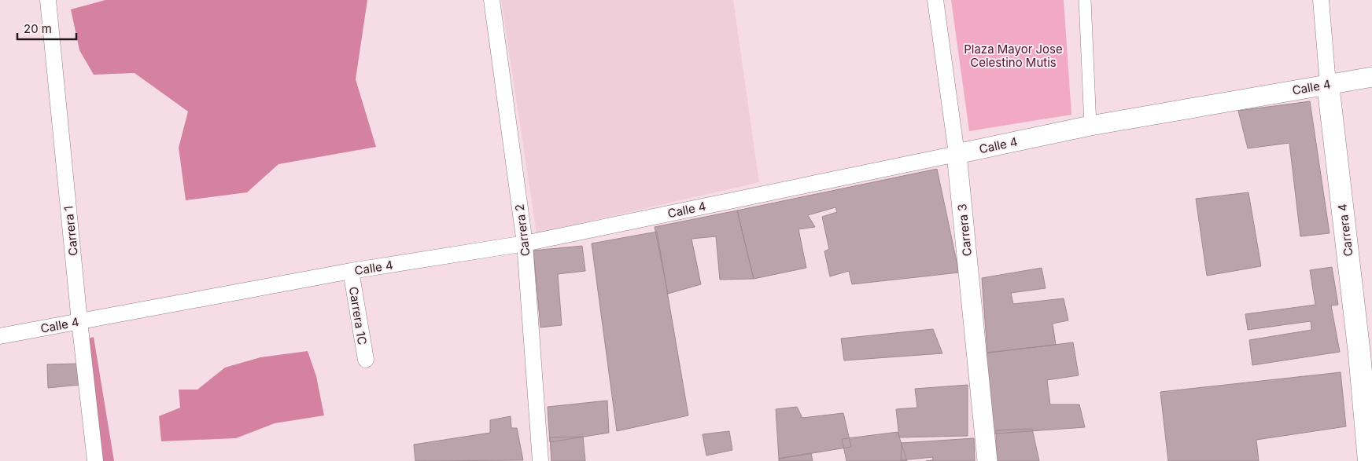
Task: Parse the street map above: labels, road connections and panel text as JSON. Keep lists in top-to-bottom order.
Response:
{
  "streets": {
    "main road": ["Carrera 4"],
    "street": [
      "Calle 4",
      "Carrera 2",
      "Carrera 3",
      "Carrera 1",
      "Carrera 1C"
    ]
  },
  "crossings": [
    ["Calle 4", "Carrera 2"],
    ["Calle 4", "Carrera 3"],
    ["Calle 4", "Carrera 4"],
    ["Calle 4", "Carrera 1"],
    ["Calle 4", "Carrera 1C"]
  ],
  "parks": ["Plaza Mayor Jose Celestino Mutis"],
  "scale_bar": "20 m"
}
